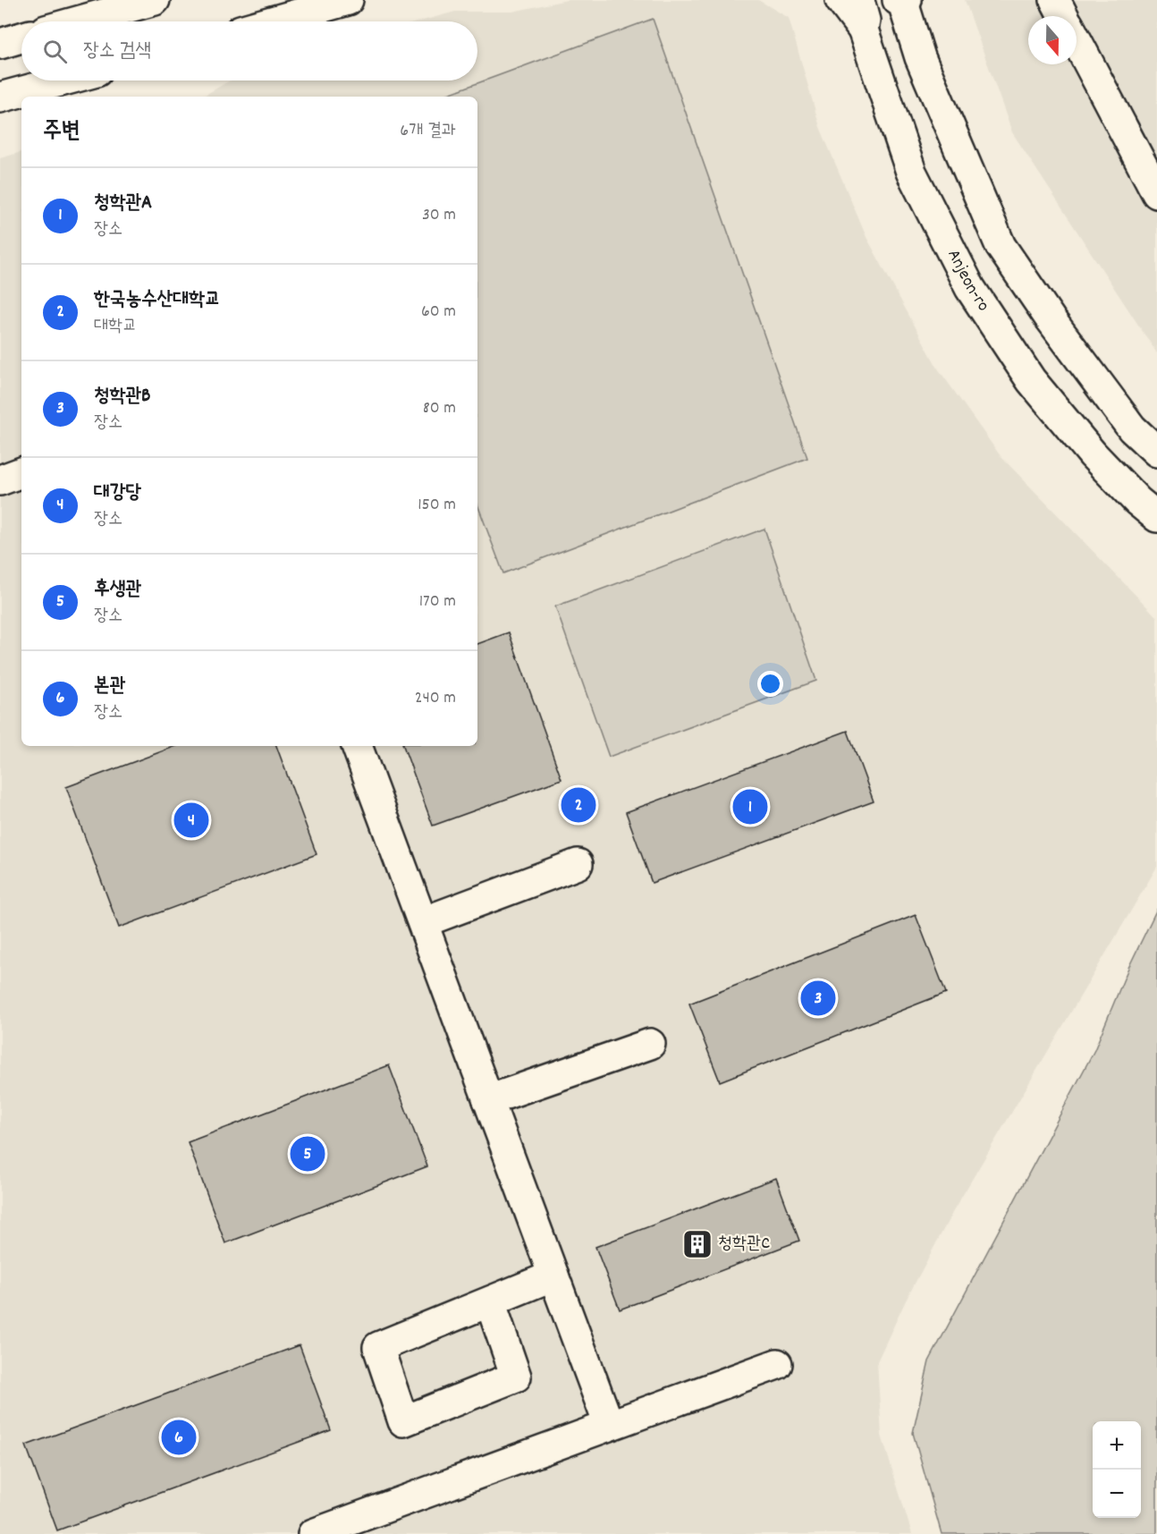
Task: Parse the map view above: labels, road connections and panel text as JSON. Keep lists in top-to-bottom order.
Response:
{
  "streets": {
    "street": ["Anjeon-ro"]
  },
  "places": {
    "building": ["청학관C"]
  },
  "north": "bottom",
  "page": {
    "search": "장소 검색",
    "heading": ["주변", "6개 결과"],
    "list": [
      {
        "mark": "1",
        "name": "청학관A",
        "note": "장소",
        "value": "30 m"
      },
      {
        "mark": "2",
        "name": "한국농수산대학교",
        "note": "대학교",
        "value": "60 m"
      },
      {
        "mark": "3",
        "name": "청학관B",
        "note": "장소",
        "value": "80 m"
      },
      {
        "mark": "4",
        "name": "대강당",
        "note": "장소",
        "value": "150 m"
      },
      {
        "mark": "5",
        "name": "후생관",
        "note": "장소",
        "value": "170 m"
      },
      {
        "mark": "6",
        "name": "본관",
        "note": "장소",
        "value": "240 m"
      }
    ],
    "pins": [
      "2",
      "1",
      "4",
      "3",
      "5",
      "6"
    ],
    "map_buttons": ["+", "−"]
  }
}
